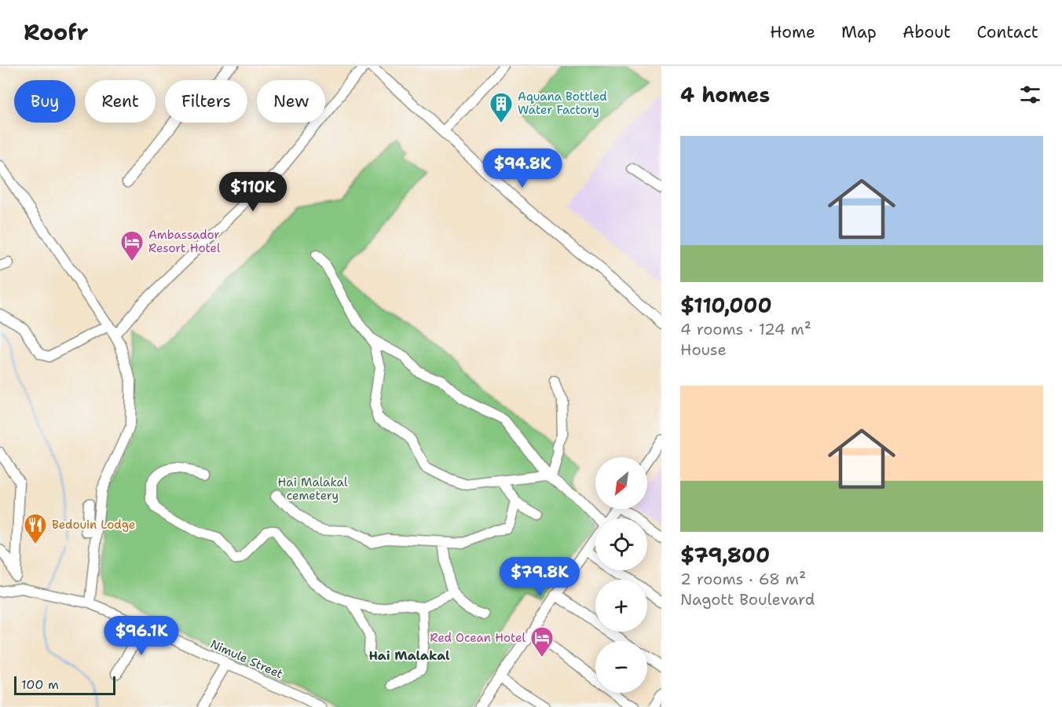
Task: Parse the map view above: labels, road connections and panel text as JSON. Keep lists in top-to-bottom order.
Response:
{
  "streets": {
    "street": ["Nimule Street"]
  },
  "districts": ["Hai Malakal"],
  "parks": ["Hai Malakal cemetery"],
  "places": {
    "building": ["Aquana Bottled Water Factory"],
    "hotel": ["Ambassador Resort Hotel", "Red Ocean Hotel"],
    "restaurant": ["Bedouin Lodge"]
  },
  "scale_bar": "100 m",
  "north": "bottom left",
  "page": {
    "header": "Roofr",
    "nav": [
      "Home",
      "Map",
      "About",
      "Contact"
    ],
    "heading": "4 homes",
    "chip": [
      "Buy",
      "Rent",
      "Filters",
      "New"
    ],
    "list": [
      {
        "name": "$110,000",
        "note": "4 rooms · 124 m² · House"
      },
      {
        "name": "$79,800",
        "note": "2 rooms · 68 m² · Nagott Boulevard"
      }
    ],
    "price": [
      "$94.8K",
      "$110K",
      "$79.8K",
      "$96.1K"
    ],
    "map_buttons": ["+", "−"],
    "scale": "100 m"
  }
}
